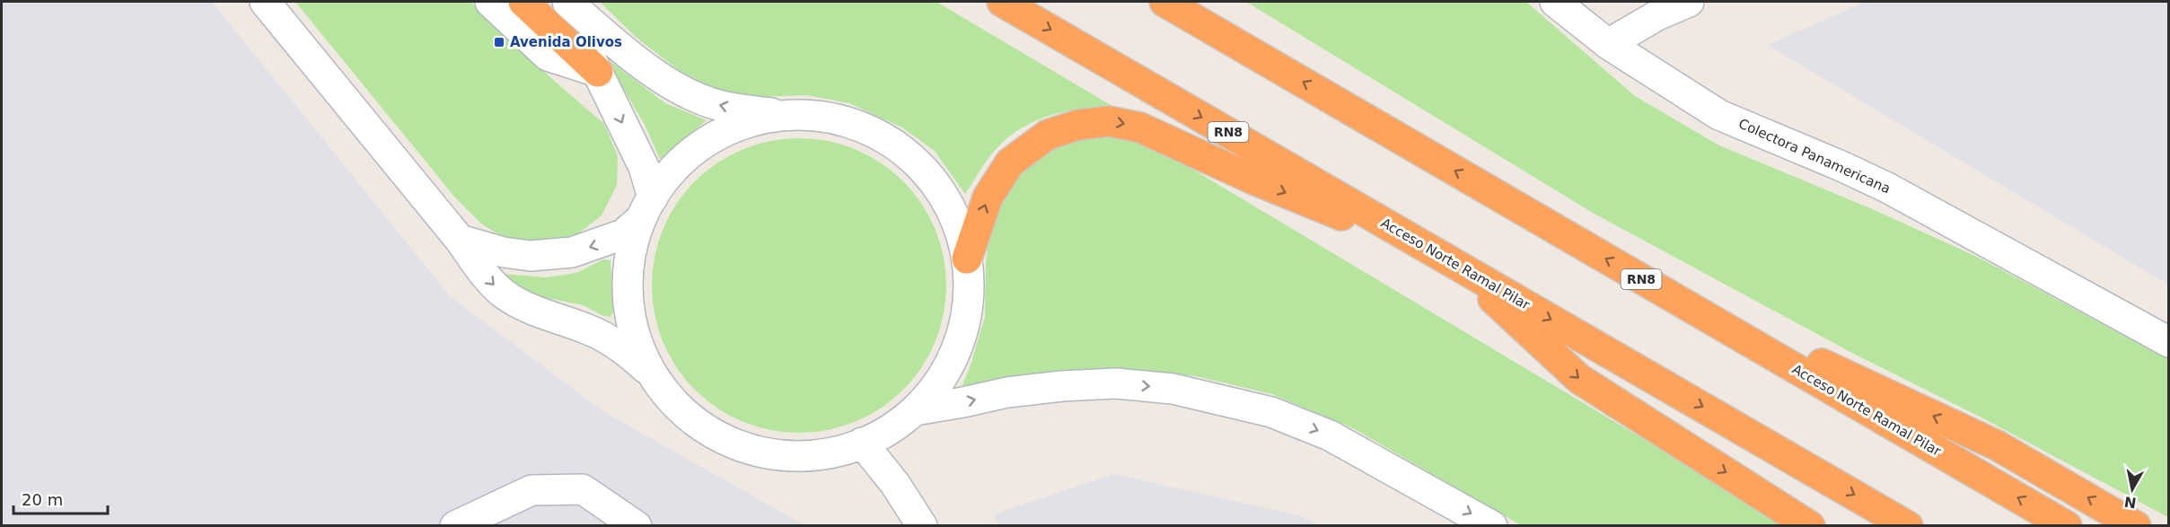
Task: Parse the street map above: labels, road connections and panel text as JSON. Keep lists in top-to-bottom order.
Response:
{
  "streets": {
    "highway": ["RN8", "Acceso Norte Ramal Pilar"],
    "street": ["Colectora Panamericana"]
  },
  "places": {
    "transit": ["Avenida Olivos"]
  },
  "scale_bar": "20 m",
  "north": "bottom"
}
